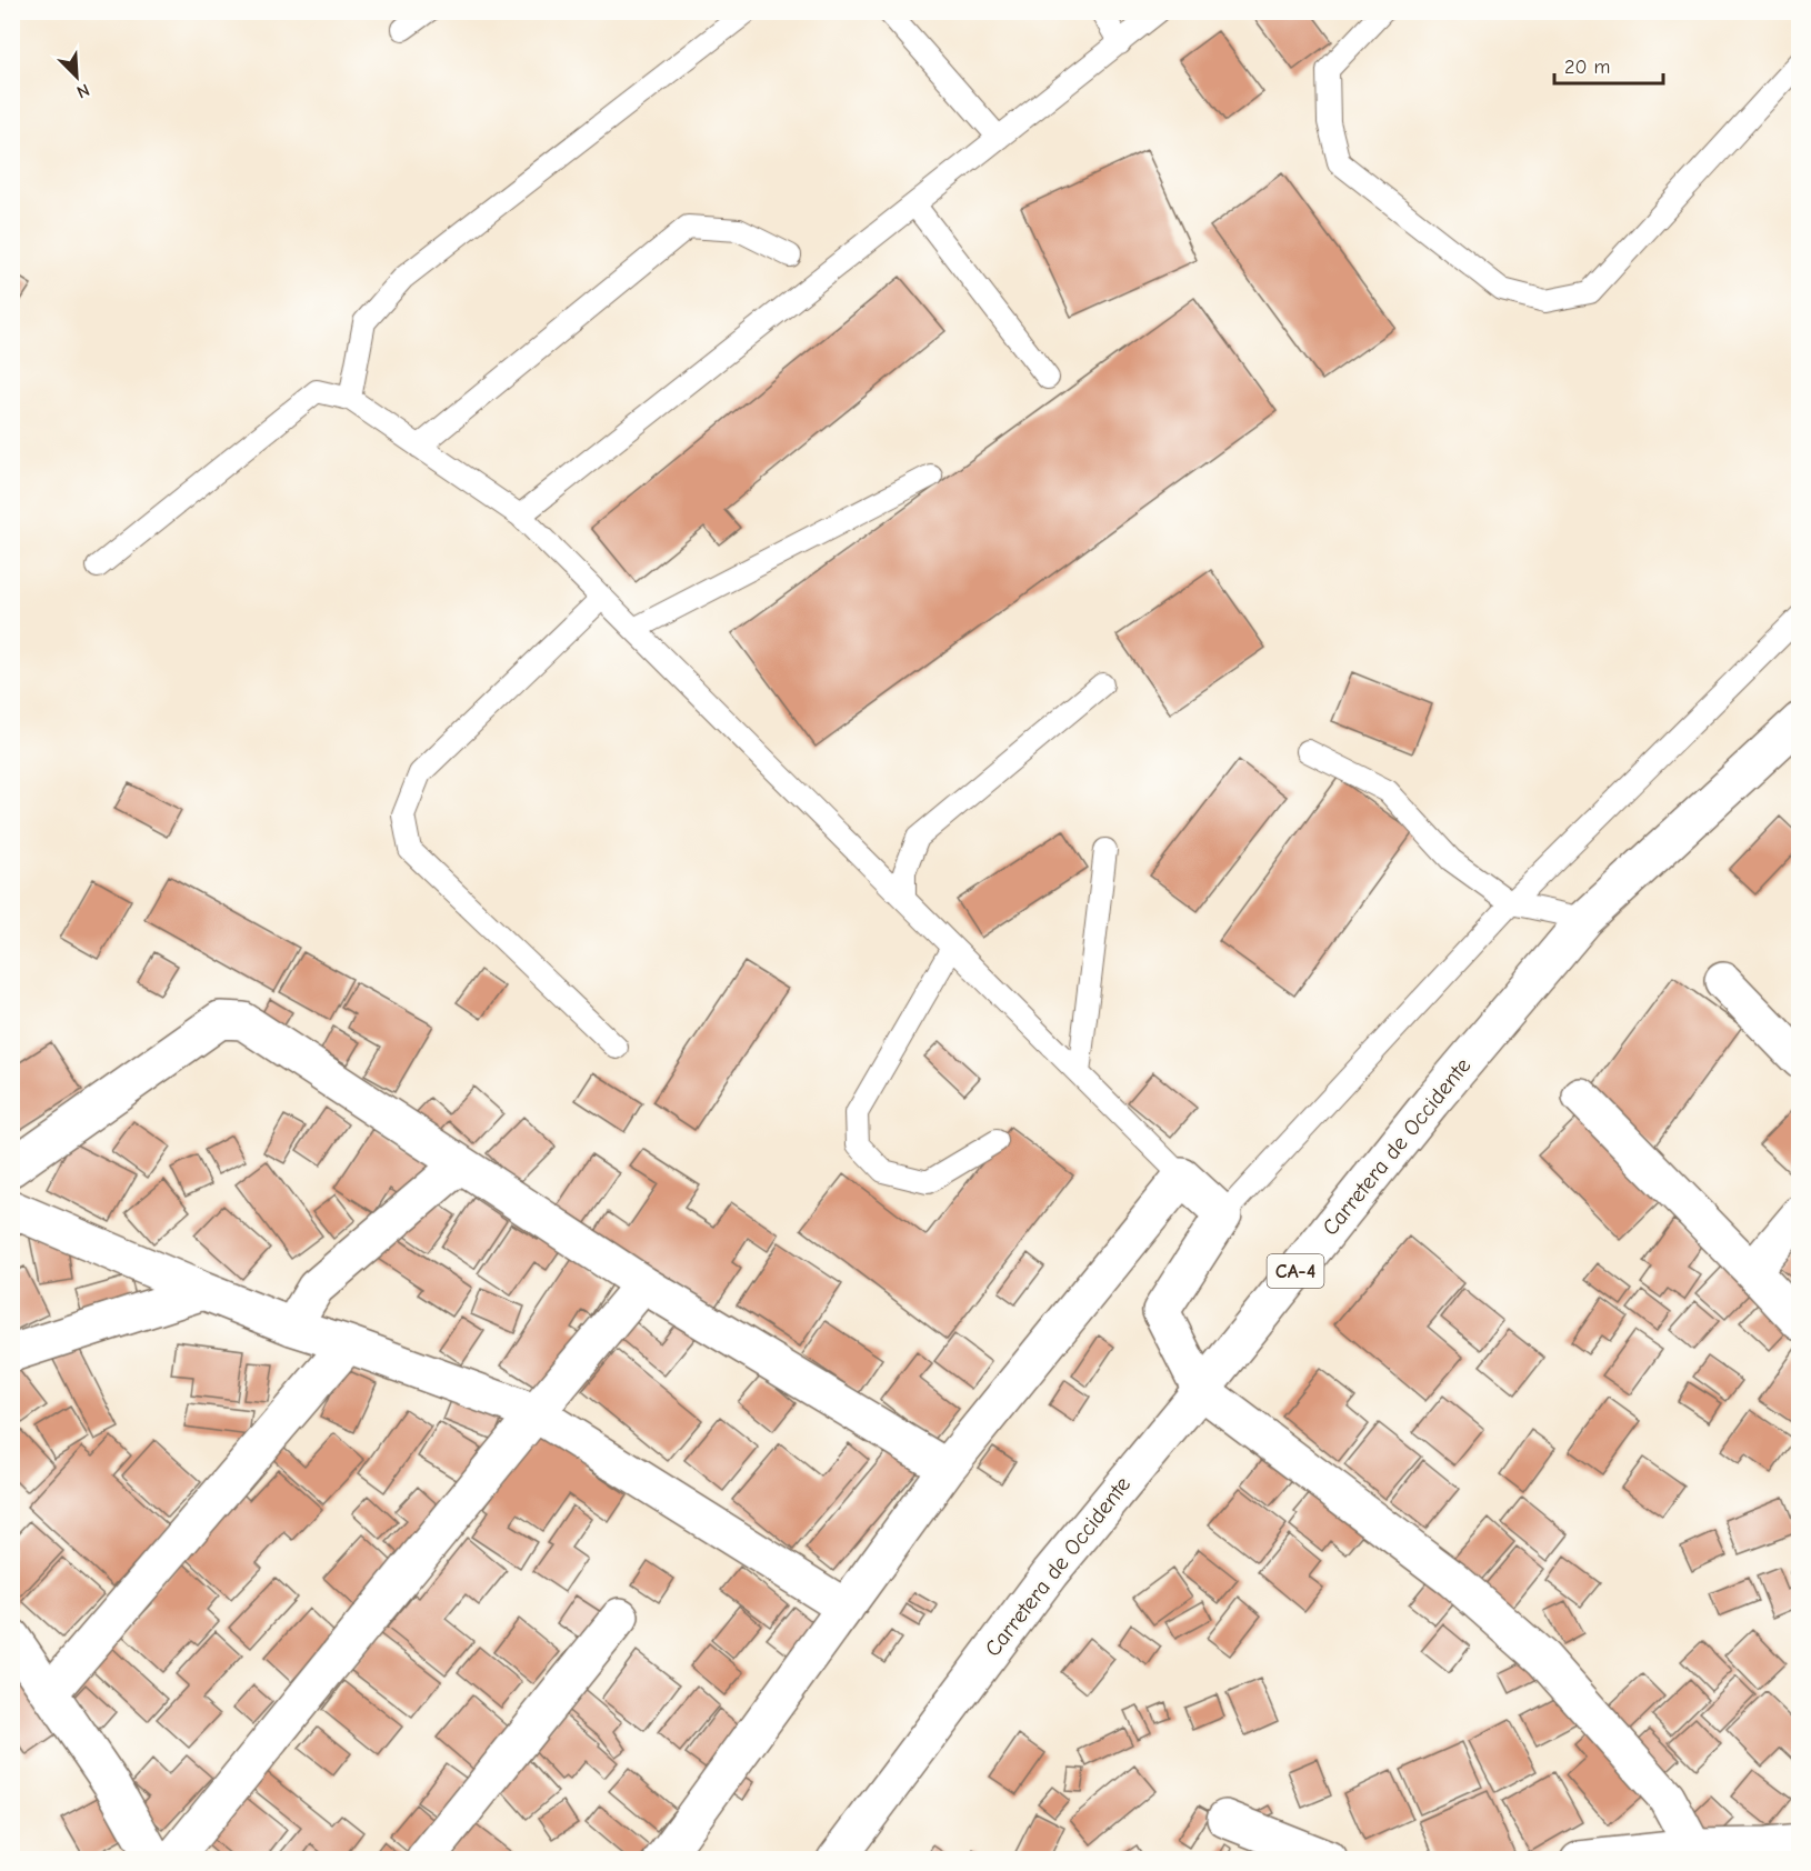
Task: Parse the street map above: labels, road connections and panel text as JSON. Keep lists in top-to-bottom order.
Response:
{
  "streets": {
    "street": ["Carretera de Occidente", "CA-4"]
  },
  "scale_bar": "20 m",
  "north": "bottom right"
}
